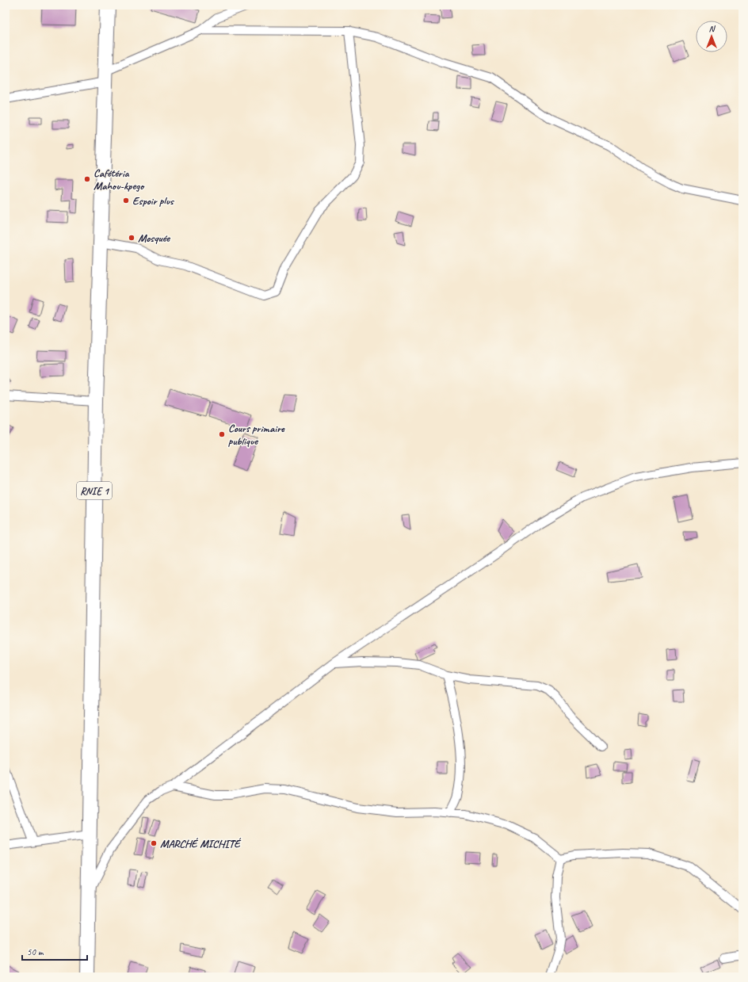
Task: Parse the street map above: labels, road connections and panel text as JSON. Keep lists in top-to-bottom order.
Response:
{
  "streets": {
    "highway": ["RNIE 1"]
  },
  "places": [
    "Cafétéria Mahou-kpego",
    "Espoir plus",
    "Mosquée",
    "Cours primaire publique",
    "MARCHÉ MICHITÉ"
  ],
  "scale_bar": "50 m",
  "north": "top"
}
